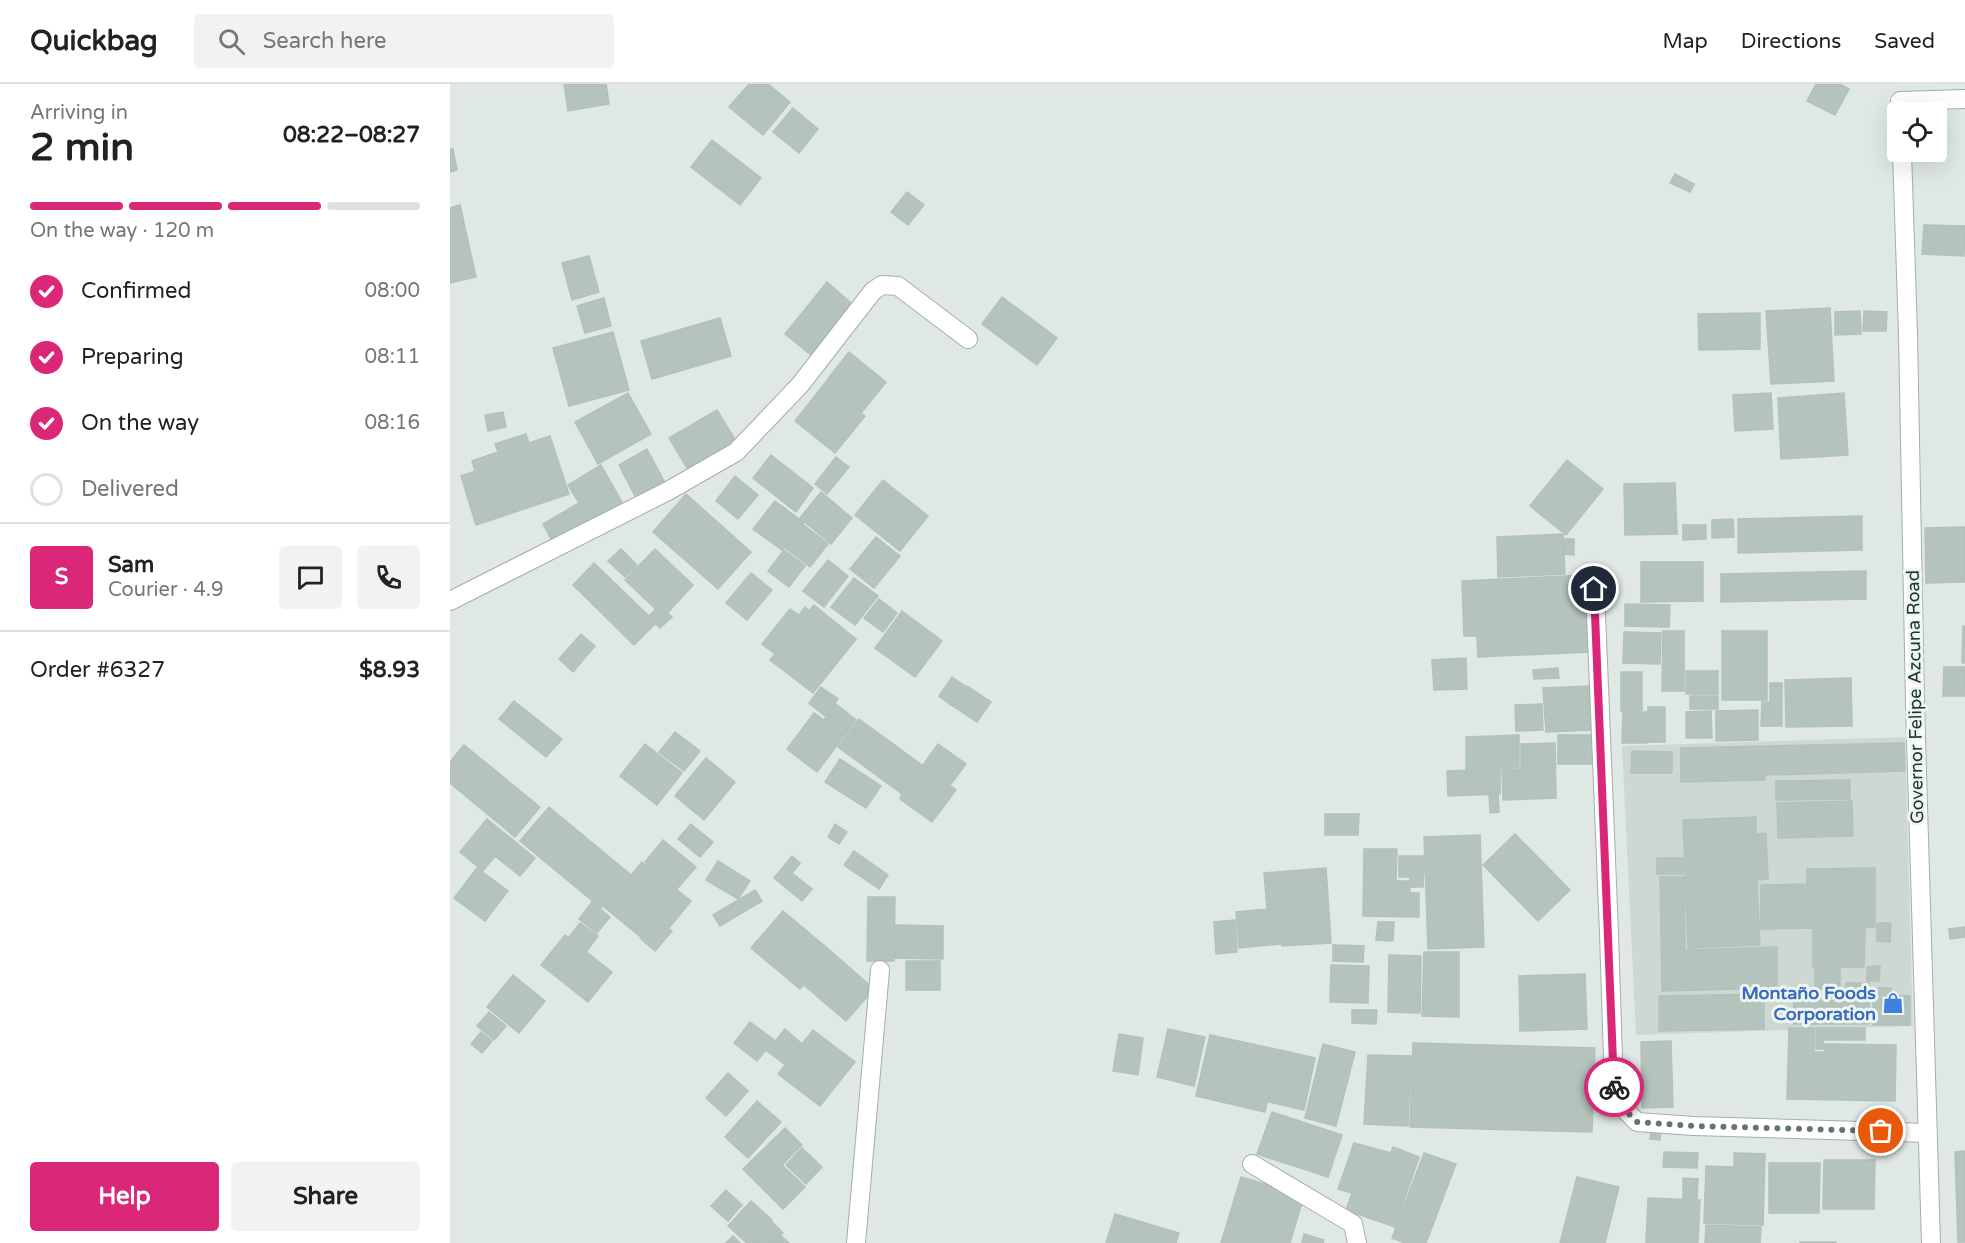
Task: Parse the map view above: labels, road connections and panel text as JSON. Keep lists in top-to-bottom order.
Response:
{
  "streets": {
    "street": ["Governor Felipe Azcuna Road"]
  },
  "places": {
    "shop": ["Montaño Foods Corporation"]
  },
  "page": {
    "header": "Quickbag",
    "search": "Search here",
    "nav": ["Map", "Directions", "Saved"],
    "heading": ["2 min", "Arriving in", "08:22–08:27"],
    "panel": [
      "Sam",
      "Courier · 4.9",
      "Order #6327",
      "$8.93"
    ],
    "bar": "On the way · 120 m",
    "list": [
      ["Confirmed", "08:00"],
      ["Preparing", "08:11"],
      ["On the way", "08:16"],
      "Delivered"
    ],
    "round": "S",
    "buttons": ["Help", "Share"]
  }
}
